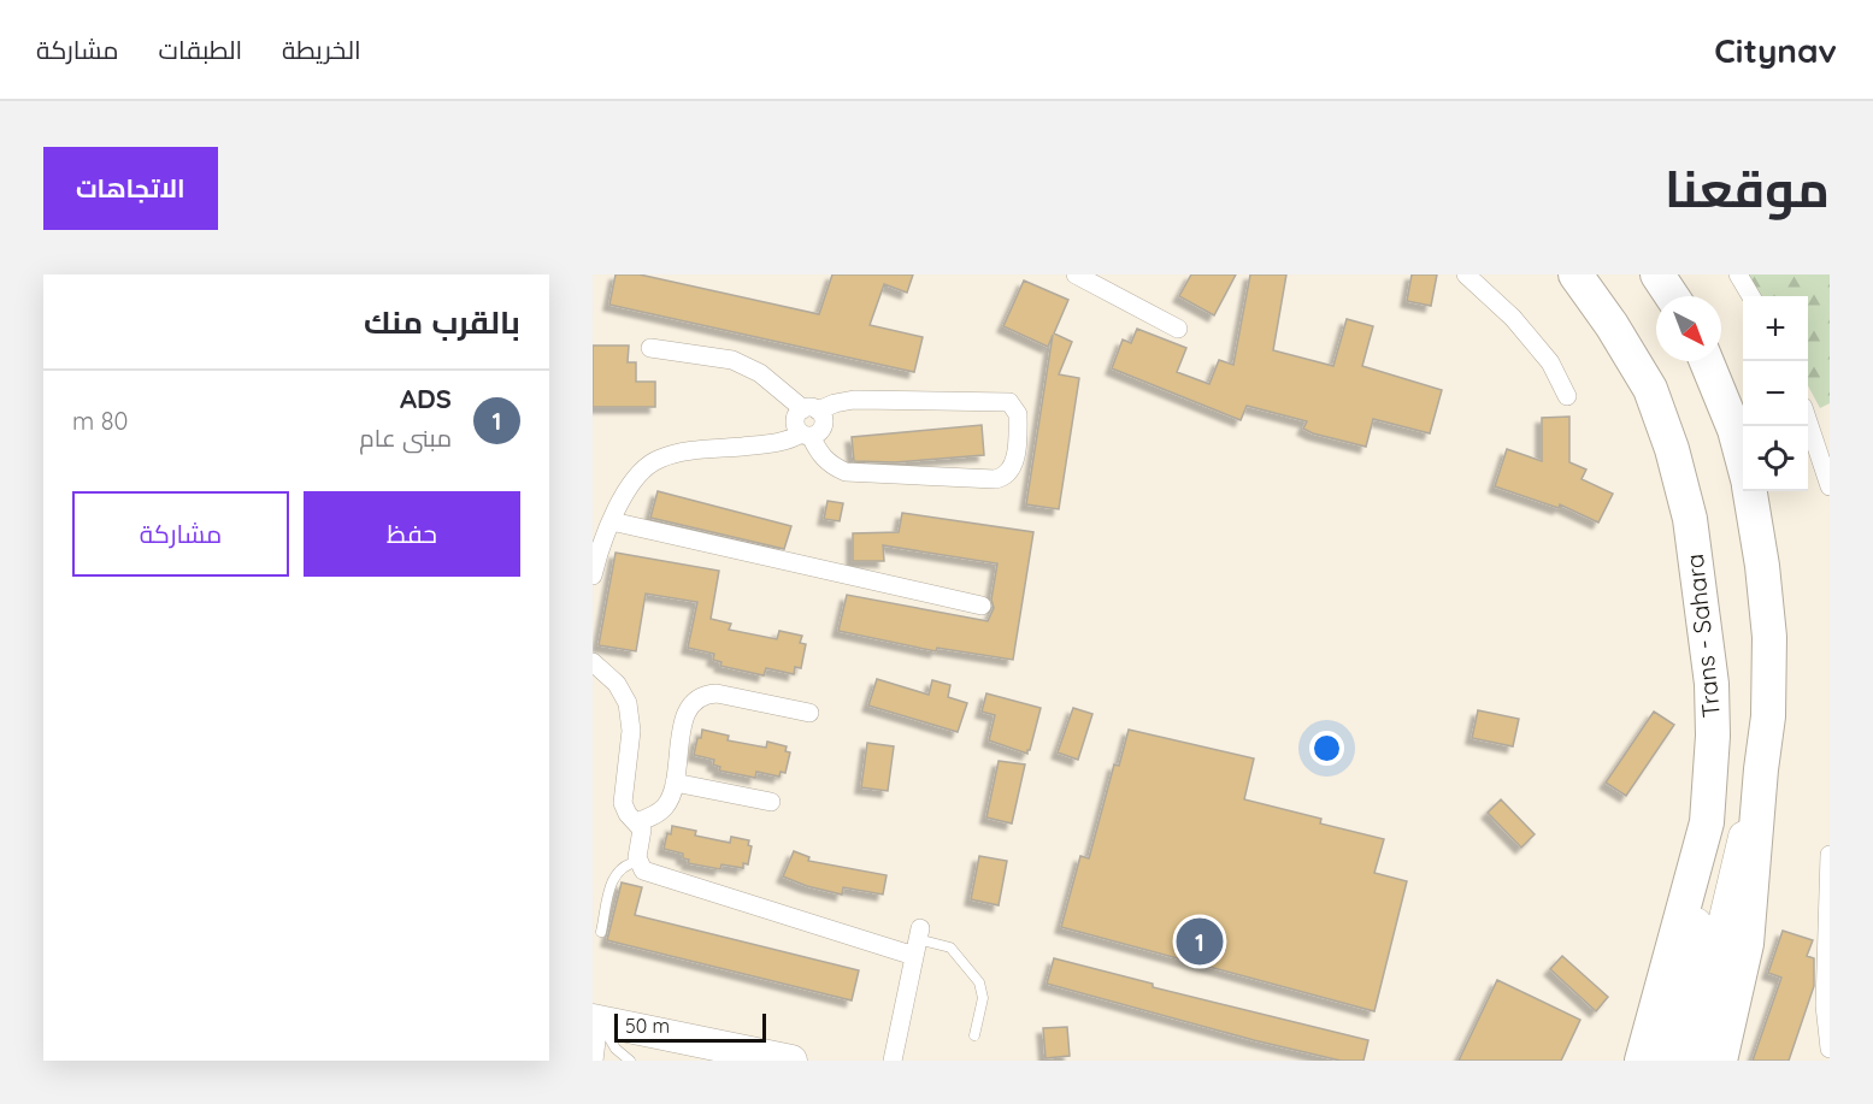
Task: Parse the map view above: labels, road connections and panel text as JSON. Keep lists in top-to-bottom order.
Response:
{
  "streets": {
    "highway": ["Trans - Sahara"]
  },
  "scale_bar": "50 m",
  "north": "bottom right",
  "page": {
    "header": "Citynav",
    "nav": ["الخريطة", "الطبقات", "مشاركة"],
    "title": "موقعنا",
    "buttons": [
      "الاتجاهات",
      ["حفظ", "مشاركة"]
    ],
    "heading": "بالقرب منك",
    "map_buttons": ["+", "−"],
    "list": [
      {
        "mark": "1",
        "name": "ADS",
        "note": "مبنى عام",
        "value": "80 m"
      }
    ],
    "pins": "1",
    "scale": "50 m"
  }
}
